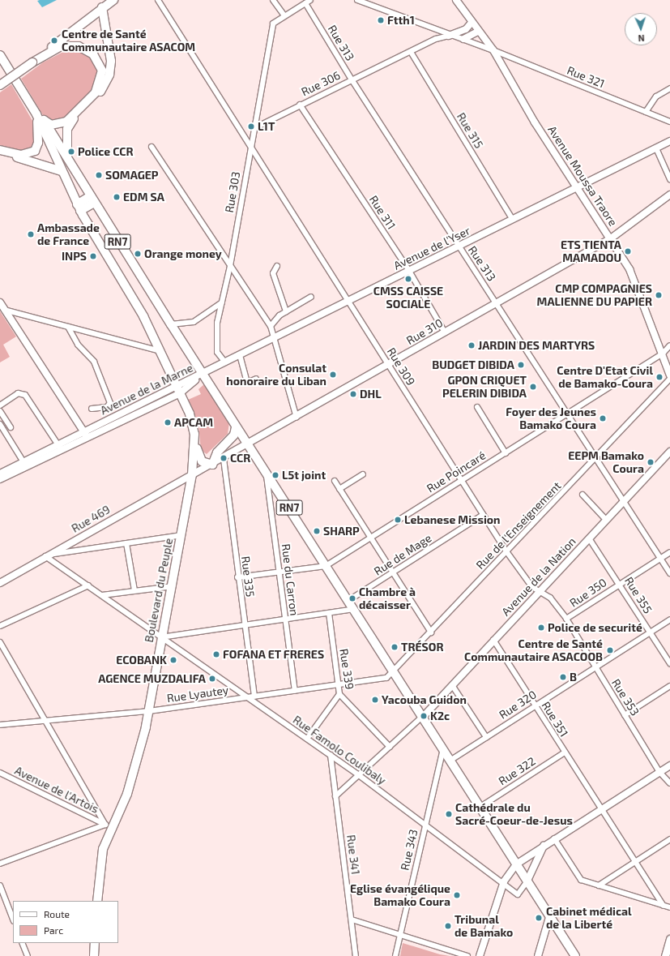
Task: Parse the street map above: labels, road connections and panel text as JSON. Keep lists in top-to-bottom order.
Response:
{
  "streets": {
    "main road": ["RN7", "Boulevard du Peuple"],
    "street": [
      "Rue 313",
      "Rue 321",
      "Rue 306",
      "Rue 315",
      "Avenue Moussa Traore",
      "Rue 303",
      "Rue 311",
      "Avenue de l'Yser",
      "Rue 310",
      "Rue 309",
      "Avenue de la Marne",
      "Rue Poincaré",
      "Rue 469",
      "Rue de l'Enseignement",
      "Rue de Mage",
      "Rue 335",
      "Avenue de la Nation",
      "Rue du Carron",
      "Rue 350",
      "Rue 355",
      "Rue 339",
      "Rue Lyautey",
      "Rue 353",
      "Rue 320",
      "Rue 351",
      "Rue Famolo Coulibaly",
      "Rue 322",
      "Avenue de l'Artois",
      "Rue 343",
      "Rue 341"
    ]
  },
  "crossings": [
    ["Rue 313", "Rue 306"],
    ["Rue 313", "Avenue de l'Yser"],
    ["Rue 313", "Rue 310"],
    ["Rue 313", "Rue Poincaré"],
    ["Rue 313", "Rue de l'Enseignement"],
    ["Rue 313", "Avenue de la Nation"],
    ["Rue 313", "Rue 350"],
    ["Rue 321", "Rue 306"],
    ["Rue 321", "Avenue Moussa Traore"],
    ["Rue 306", "Rue 315"],
    ["Rue 306", "Rue 303"],
    ["Rue 306", "Rue 311"],
    ["Rue 315", "Avenue de l'Yser"],
    ["Avenue Moussa Traore", "Avenue de l'Yser"],
    ["Avenue Moussa Traore", "Rue 310"],
    ["Avenue Moussa Traore", "Rue Poincaré"],
    ["Rue 303", "Avenue de l'Yser"],
    ["Rue 303", "Rue 309"],
    ["Rue 311", "Avenue de l'Yser"],
    ["Rue 311", "Rue 310"],
    ["RN7", "Avenue de l'Yser"],
    ["RN7", "Rue 310"],
    ["RN7", "Avenue de la Marne"],
    ["RN7", "Rue Poincaré"],
    ["RN7", "Rue de l'Enseignement"],
    ["RN7", "Rue de Mage"],
    ["RN7", "Avenue de la Nation"],
    ["RN7", "Rue du Carron"],
    ["RN7", "Rue Lyautey"],
    ["RN7", "Rue 320"],
    ["RN7", "Rue Famolo Coulibaly"],
    ["RN7", "Rue 322"],
    ["RN7", "Rue 343"],
    ["Avenue de l'Yser", "Rue 309"],
    ["Avenue de l'Yser", "Avenue de la Marne"],
    ["Rue 310", "Rue 309"],
    ["Rue 310", "Rue 469"],
    ["Rue 310", "Rue 335"],
    ["Rue 309", "Rue Poincaré"],
    ["Rue 309", "Rue de l'Enseignement"],
    ["Rue 309", "Rue de Mage"],
    ["Rue 309", "Avenue de la Nation"],
    ["Rue 309", "Rue 350"],
    ["Rue 309", "Rue 353"],
    ["Rue Poincaré", "Rue 335"],
    ["Rue Poincaré", "Rue du Carron"],
    ["Rue 469", "Rue 335"],
    ["Rue 469", "Boulevard du Peuple"],
    ["Rue 469", "Rue Famolo Coulibaly"],
    ["Rue de l'Enseignement", "Rue Lyautey"],
    ["Rue 335", "Rue Lyautey"],
    ["Avenue de la Nation", "Rue 355"],
    ["Avenue de la Nation", "Rue 351"],
    ["Rue du Carron", "Rue Lyautey"],
    ["Boulevard du Peuple", "Rue Lyautey"],
    ["Boulevard du Peuple", "Rue Famolo Coulibaly"],
    ["Rue 350", "Rue 355"],
    ["Rue 350", "Rue 353"],
    ["Rue 355", "Rue 320"],
    ["Rue 339", "Rue Lyautey"],
    ["Rue Lyautey", "Rue Famolo Coulibaly"],
    ["Rue 353", "Rue 320"],
    ["Rue 320", "Rue 351"],
    ["Rue 351", "Rue 322"],
    ["Rue Famolo Coulibaly", "Rue 343"],
    ["Rue Famolo Coulibaly", "Rue 341"]
  ],
  "places": [
    "Ftth1",
    "Centre de Santé Communautaire ASACOM",
    "L1T",
    "Police CCR",
    "SOMAGEP",
    "EDM SA",
    "Ambassade de France",
    "ETS TIENTA MAMADOU",
    "Orange money",
    "INPS",
    "CMSS CAISSE SOCIALE",
    "CMP COMPAGNIES MALIENNE DU PAPIER",
    "JARDIN DES MARTYRS",
    "BUDGET DIBIDA",
    "Consulat honoraire du Liban",
    "Centre D'Etat Civil de Bamako-Coura",
    "GPON CRIQUET PELERIN DIBIDA",
    "DHL",
    "Foyer des Jeunes Bamako Coura",
    "APCAM",
    "CCR",
    "EEPM Bamako Coura",
    "L5t joint",
    "Lebanese Mission",
    "SHARP",
    "Chambre à décaisser",
    "Police de securité",
    "TRÉSOR",
    "Centre de Santé Communautaire ASACOOB",
    "FOFANA ET FRERES",
    "ECOBANK",
    "B",
    "AGENCE MUZDALIFA",
    "Yacouba Guidon",
    "K2c",
    "Cathédrale du Sacré-Coeur-de-Jesus",
    "Eglise évangélique Bamako Coura",
    "Cabinet médical de la Liberté",
    "Tribunal de Bamako"
  ],
  "legend": ["Route", "Parc"],
  "north": "bottom"
}
